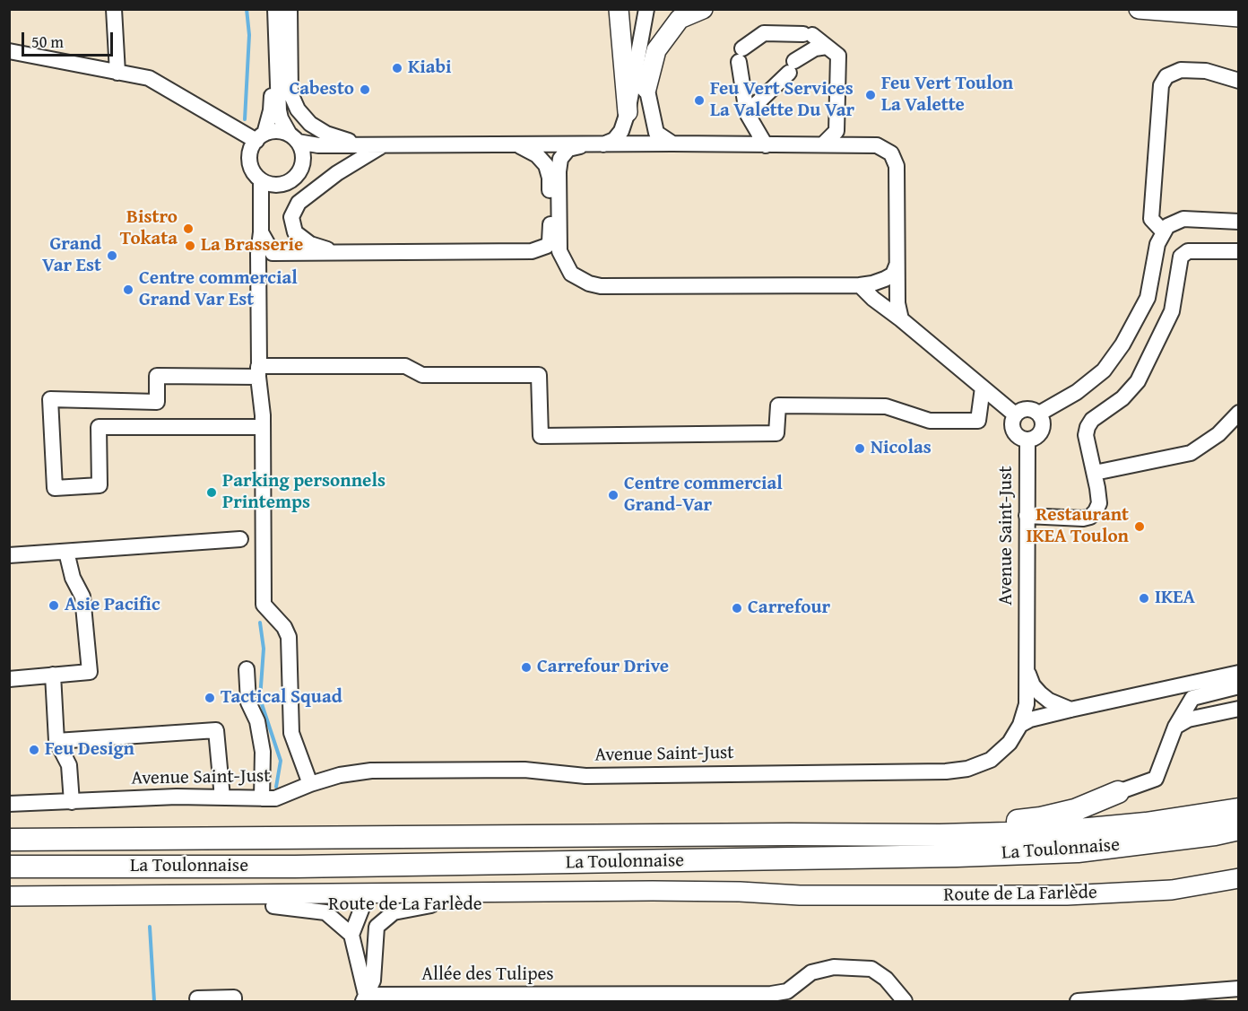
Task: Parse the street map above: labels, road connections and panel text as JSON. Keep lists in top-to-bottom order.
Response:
{
  "streets": {
    "highway": ["La Toulonnaise"],
    "main road": ["Route de La Farlède"],
    "street": ["Avenue Saint-Just", "Allée des Tulipes"]
  },
  "places": [
    "Kiabi",
    "Cabesto",
    "Feu Vert Toulon La Valette",
    "Feu Vert Services La Valette Du Var",
    "Bistro Tokata",
    "La Brasserie",
    "Grand Var Est",
    "Centre commercial Grand Var Est",
    "Nicolas",
    "Parking personnels Printemps",
    "Centre commercial Grand-Var",
    "Restaurant IKEA Toulon",
    "IKEA",
    "Asie Pacific",
    "Carrefour",
    "Carrefour Drive",
    "Tactical Squad",
    "Feu Design"
  ],
  "scale_bar": "50 m"
}
